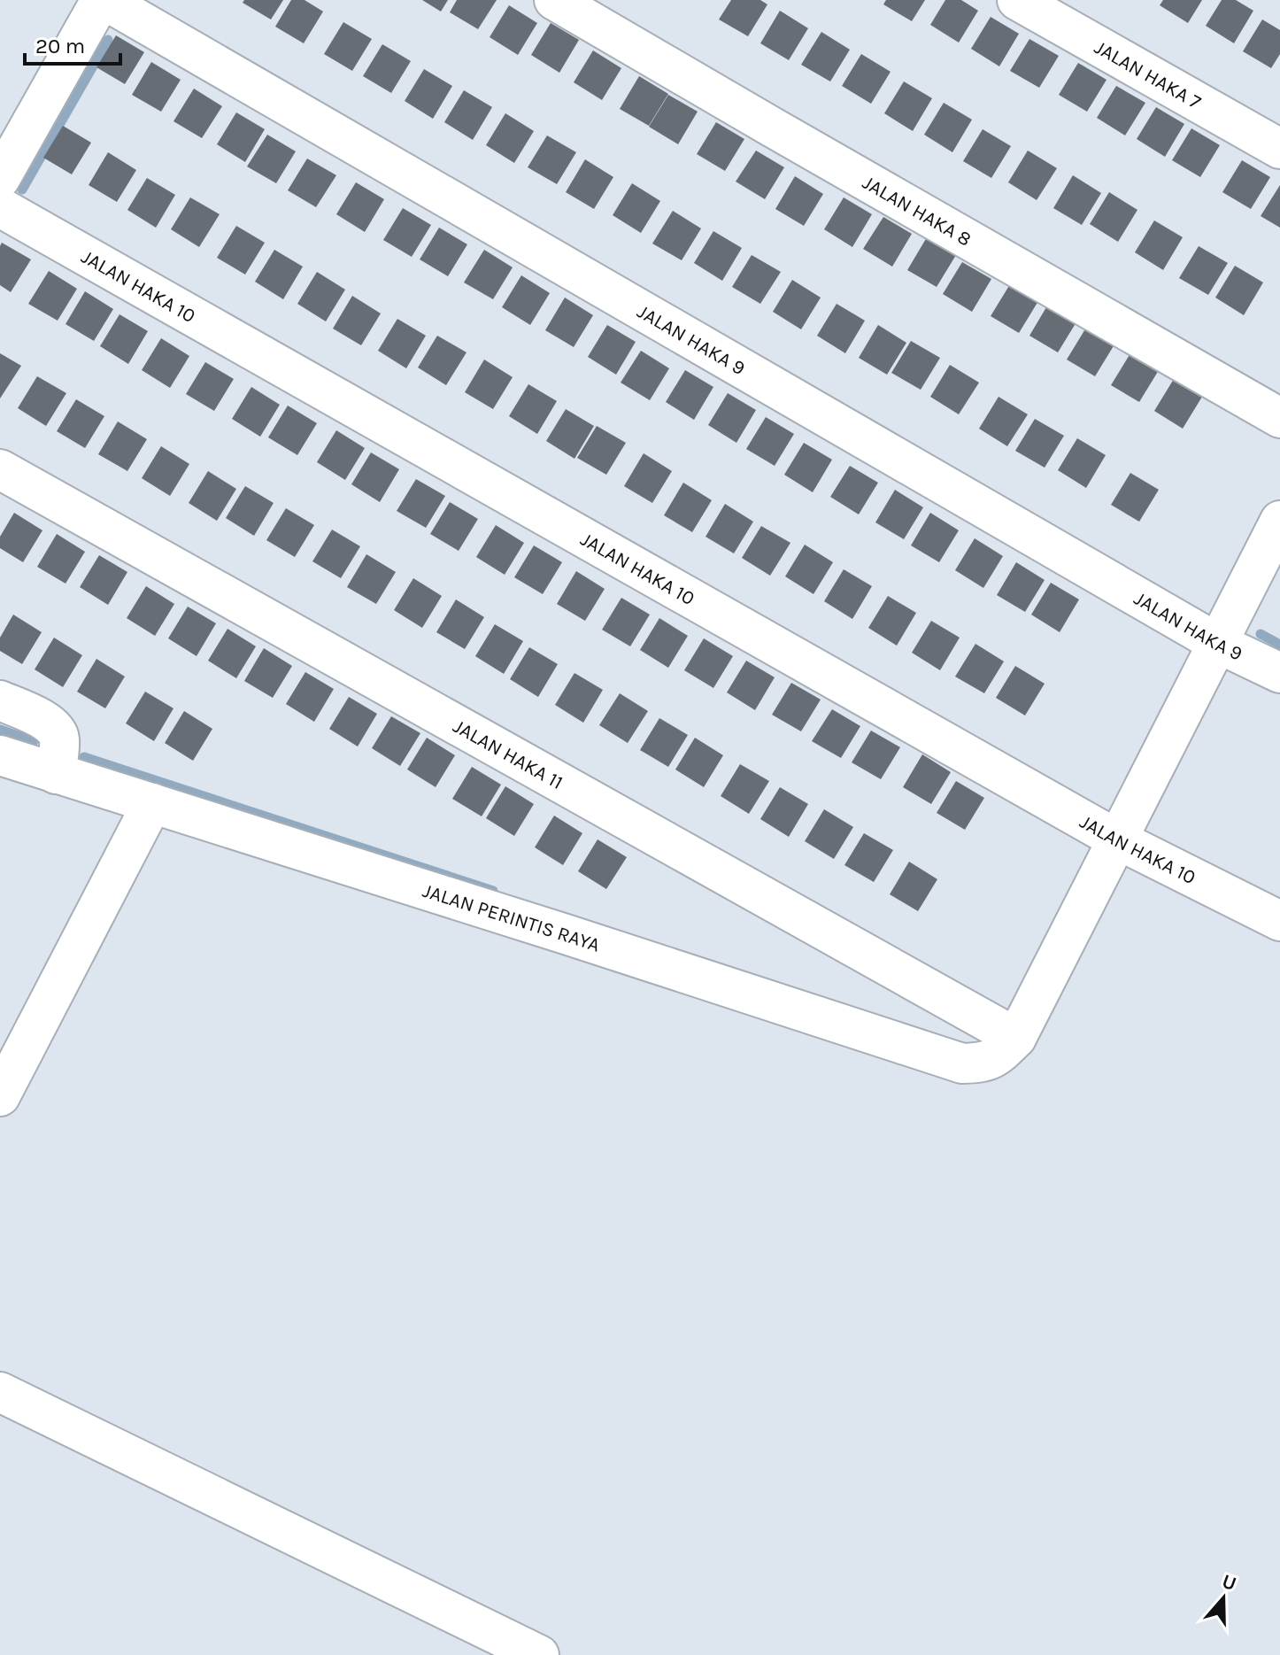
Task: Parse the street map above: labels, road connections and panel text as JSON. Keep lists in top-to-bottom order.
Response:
{
  "streets": {
    "street": [
      "JALAN HAKA 7",
      "JALAN HAKA 8",
      "JALAN HAKA 10",
      "JALAN HAKA 9",
      "JALAN HAKA 11",
      "JALAN PERINTIS RAYA"
    ]
  },
  "crossings": [
    ["JALAN HAKA 11", "JALAN PERINTIS RAYA"]
  ],
  "scale_bar": "20 m",
  "north": "top"
}
